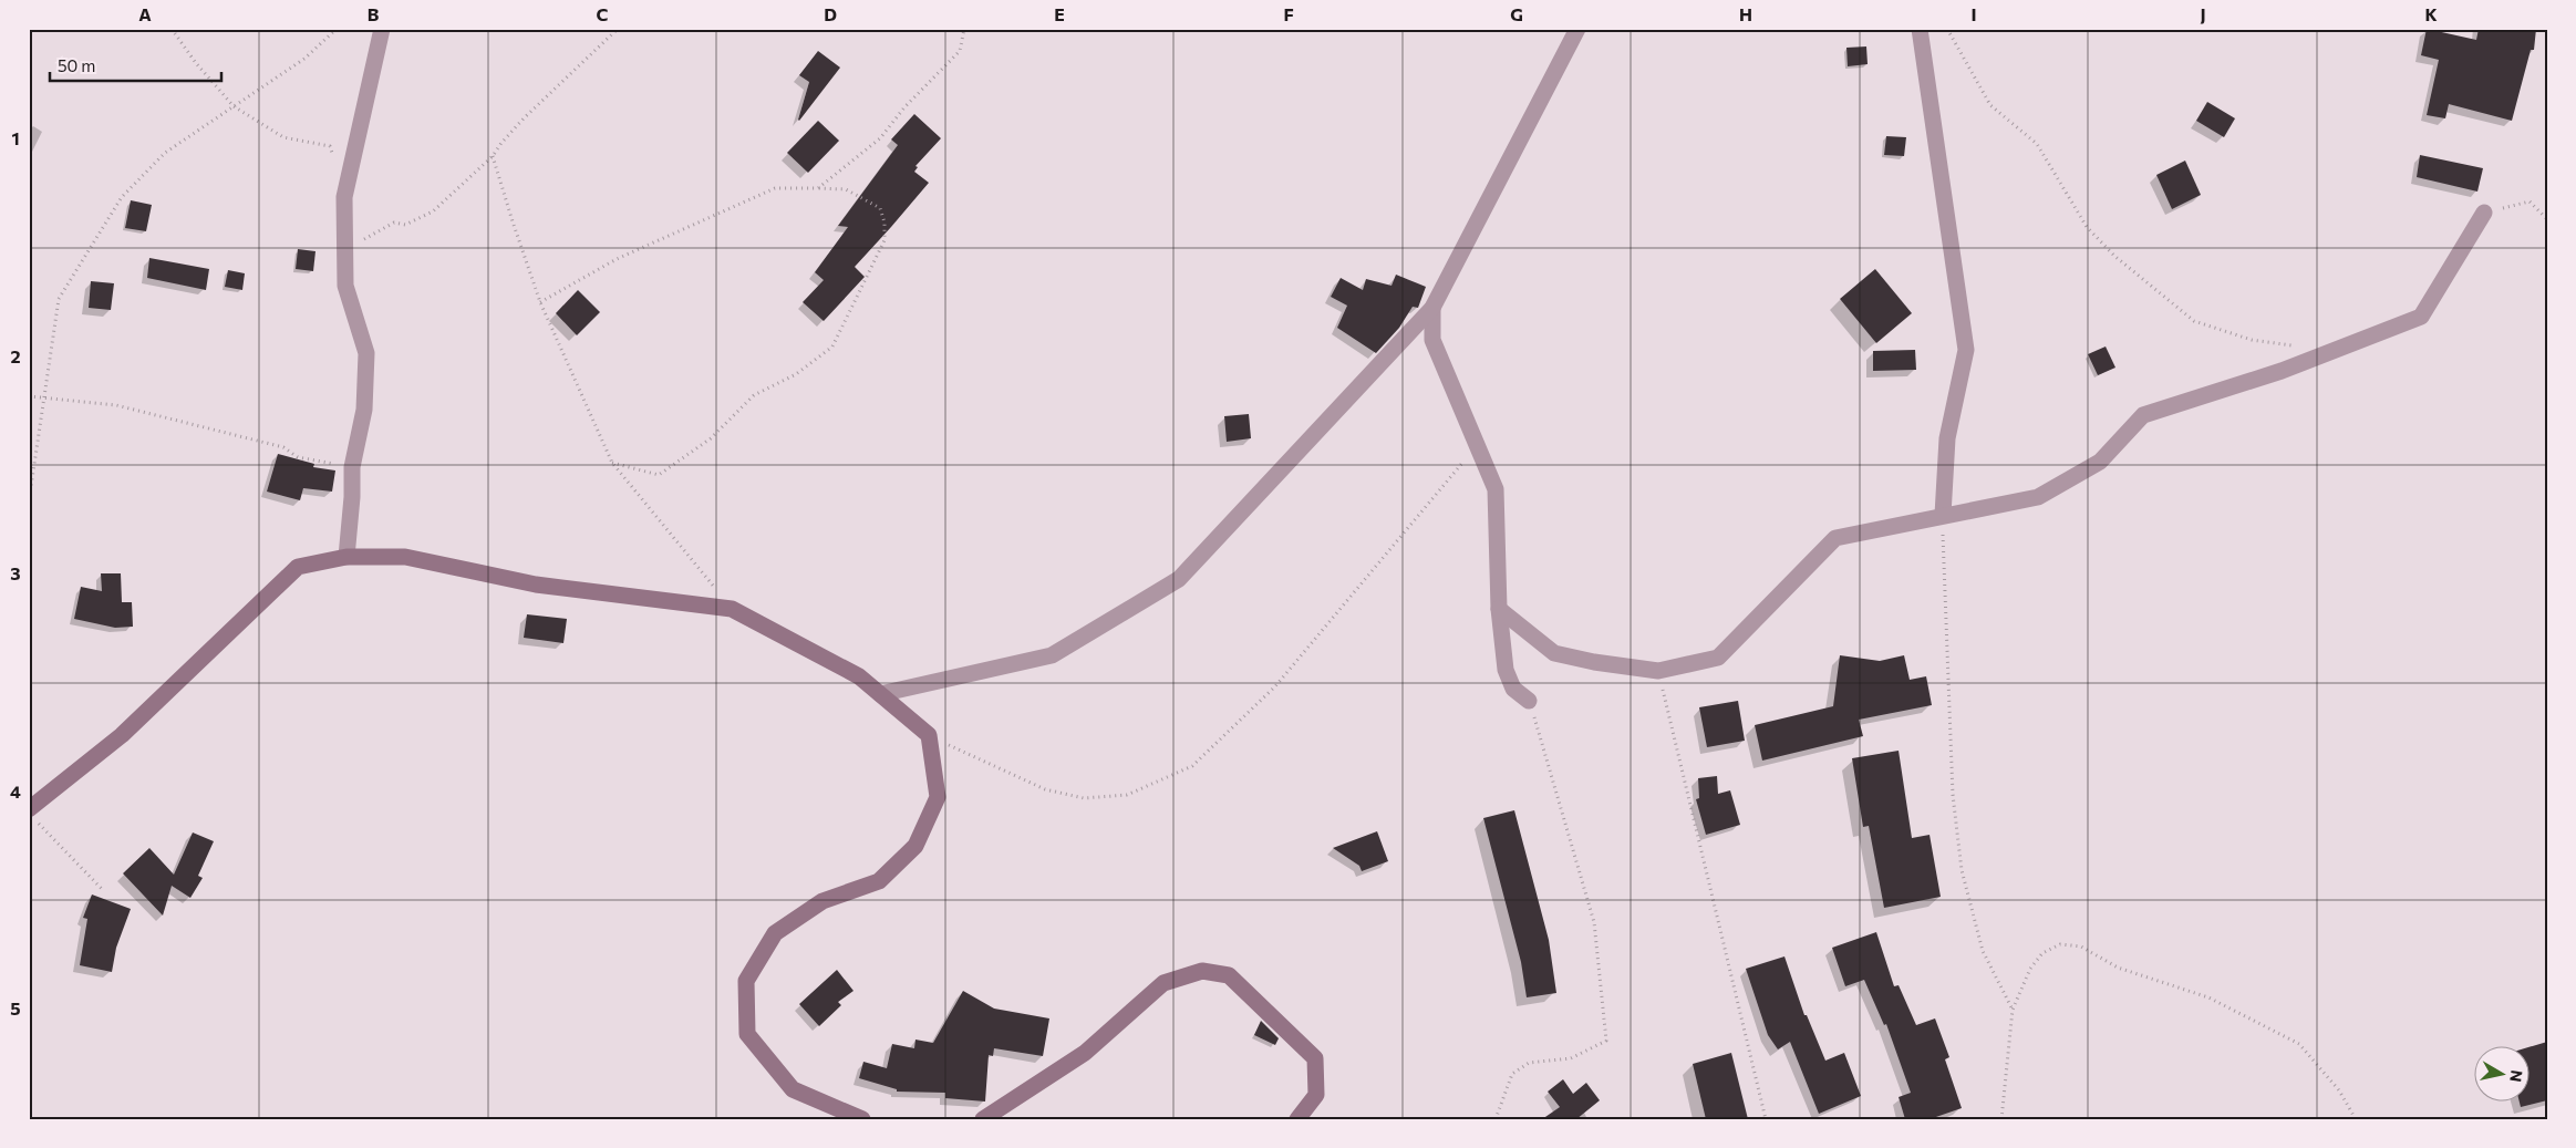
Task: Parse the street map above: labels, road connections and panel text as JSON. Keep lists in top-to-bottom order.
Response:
{
  "scale_bar": "50 m",
  "north": "right",
  "grid": {
    "columns": [
      "A",
      "B",
      "C",
      "D",
      "E",
      "F",
      "G",
      "H",
      "I",
      "J",
      "K"
    ],
    "rows": [
      "1",
      "2",
      "3",
      "4",
      "5"
    ]
  }
}
